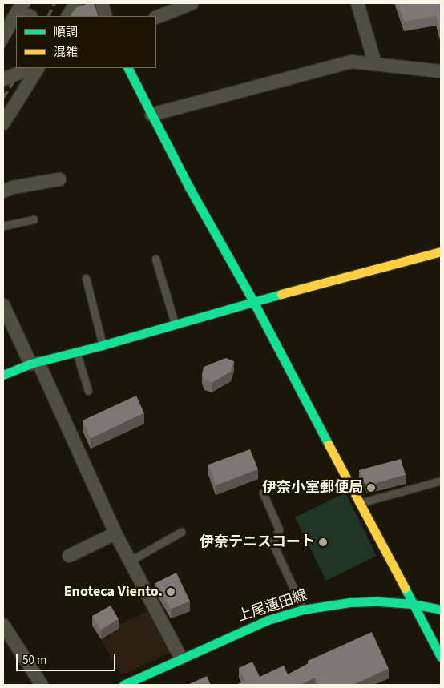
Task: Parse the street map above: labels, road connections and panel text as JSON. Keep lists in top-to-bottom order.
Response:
{
  "streets": {
    "street": ["上尾蓮田線"]
  },
  "places": ["伊奈小室郵便局", "伊奈テニスコート", "Enoteca Viento."],
  "legend": ["順調", "混雑"],
  "scale_bar": "50 m"
}
